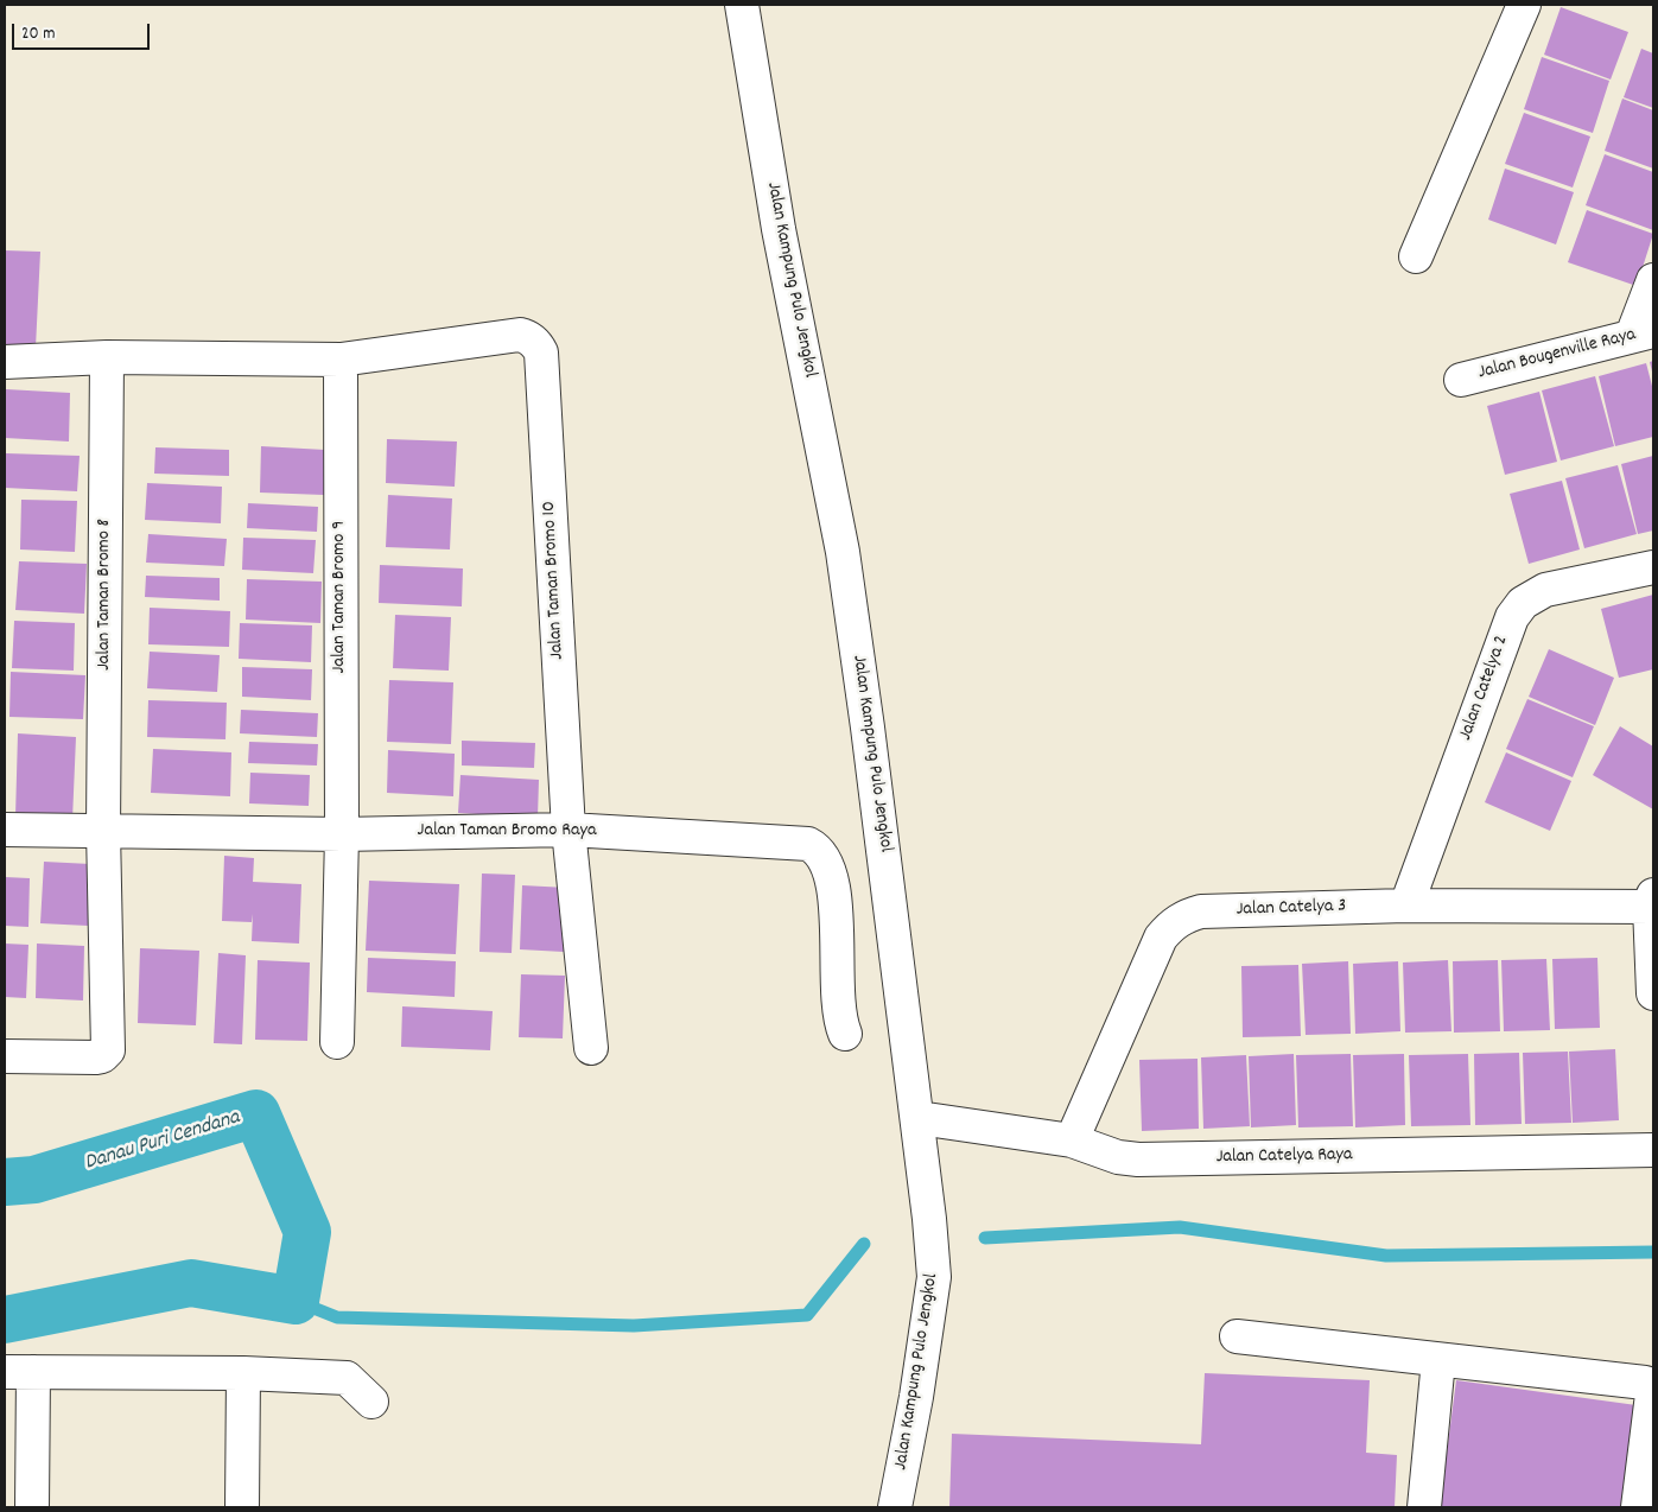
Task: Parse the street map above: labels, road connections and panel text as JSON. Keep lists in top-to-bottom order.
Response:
{
  "streets": {
    "street": [
      "Jalan Kampung Pulo Jengkol",
      "Jalan Bougenville Raya",
      "Jalan Taman Bromo 10",
      "Jalan Taman Bromo 8",
      "Jalan Taman Bromo 9",
      "Jalan Catelya 2",
      "Jalan Taman Bromo Raya",
      "Jalan Catelya 3",
      "Jalan Catelya Raya"
    ]
  },
  "crossings": [
    ["Jalan Kampung Pulo Jengkol", "Jalan Catelya Raya"],
    ["Jalan Taman Bromo 10", "Jalan Taman Bromo 9"],
    ["Jalan Taman Bromo 10", "Jalan Taman Bromo Raya"],
    ["Jalan Taman Bromo 8", "Jalan Taman Bromo Raya"],
    ["Jalan Taman Bromo 9", "Jalan Taman Bromo Raya"],
    ["Jalan Catelya 2", "Jalan Catelya 3"],
    ["Jalan Catelya 3", "Jalan Catelya Raya"]
  ],
  "water": ["Danau Puri Cendana"],
  "scale_bar": "20 m"
}
